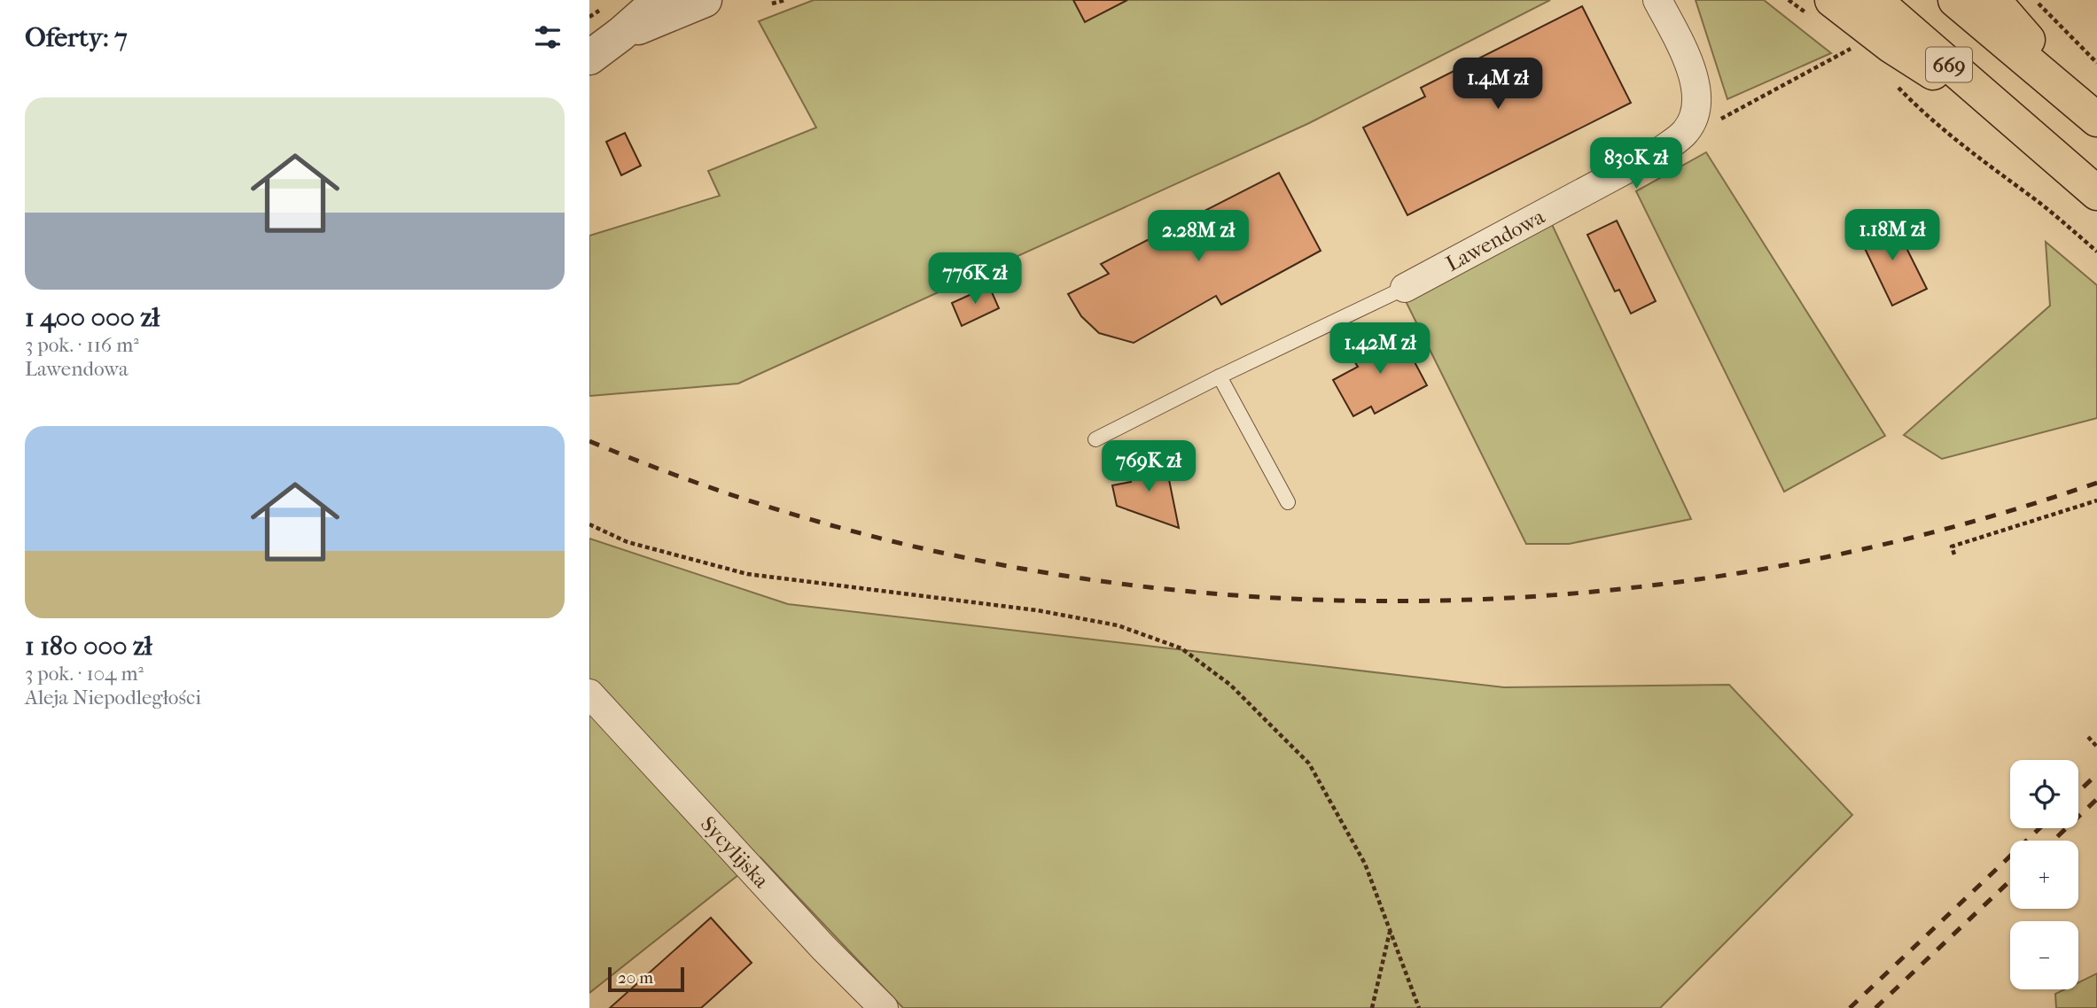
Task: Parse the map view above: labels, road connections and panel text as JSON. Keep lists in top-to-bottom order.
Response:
{
  "streets": {
    "main road": ["669"],
    "street": ["Lawendowa", "Sycylijska"]
  },
  "scale_bar": "20 m",
  "page": {
    "heading": "Oferty: 7",
    "price": [
      "1.4M zł",
      "830K zł",
      "1.18M zł",
      "2.28M zł",
      "776K zł",
      "1.42M zł",
      "769K zł"
    ],
    "list": [
      {
        "name": "1 400 000 zł",
        "note": "3 pok. · 116 m² · Lawendowa"
      },
      {
        "name": "1 180 000 zł",
        "note": "3 pok. · 104 m² · Aleja Niepodległości"
      }
    ],
    "map_buttons": ["+", "−"],
    "scale": "20 m"
  }
}
